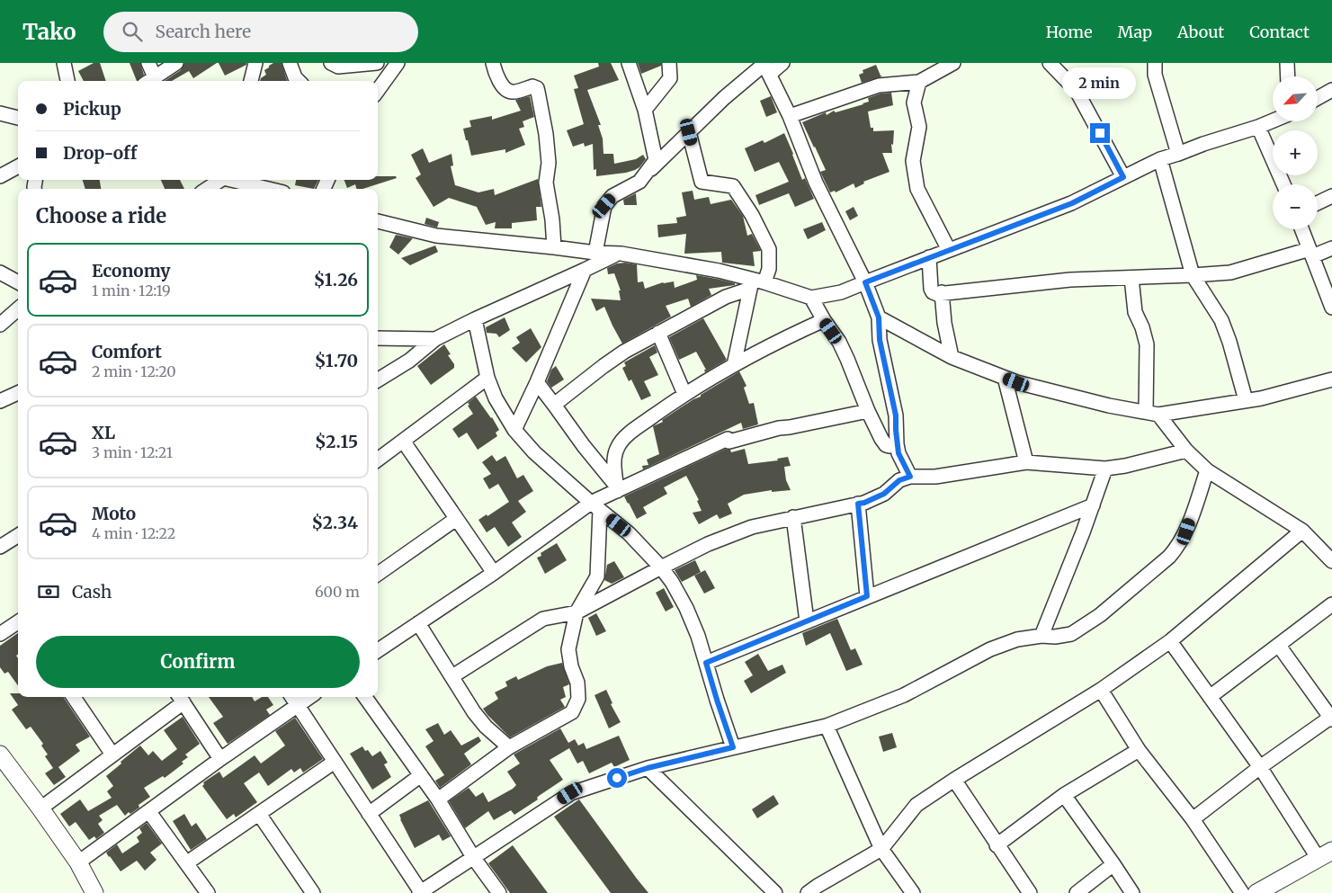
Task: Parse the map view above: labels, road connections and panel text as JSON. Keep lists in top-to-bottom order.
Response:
{
  "north": "bottom left",
  "page": {
    "header": "Tako",
    "search": "Search here",
    "nav": [
      "Home",
      "Map",
      "About",
      "Contact"
    ],
    "bubble": "2 min",
    "map_buttons": ["+", "−"],
    "banner": ["Pickup", "Drop-off"],
    "heading": "Choose a ride",
    "list": [
      {
        "name": "Economy",
        "note": "1 min · 12:19",
        "value": "$1.26"
      },
      {
        "name": "Comfort",
        "note": "2 min · 12:20",
        "value": "$1.70"
      },
      {
        "name": "XL",
        "note": "3 min · 12:21",
        "value": "$2.15"
      },
      {
        "name": "Moto",
        "note": "4 min · 12:22",
        "value": "$2.34"
      }
    ],
    "pay": ["Cash", "600 m"],
    "buttons": "Confirm"
  }
}
